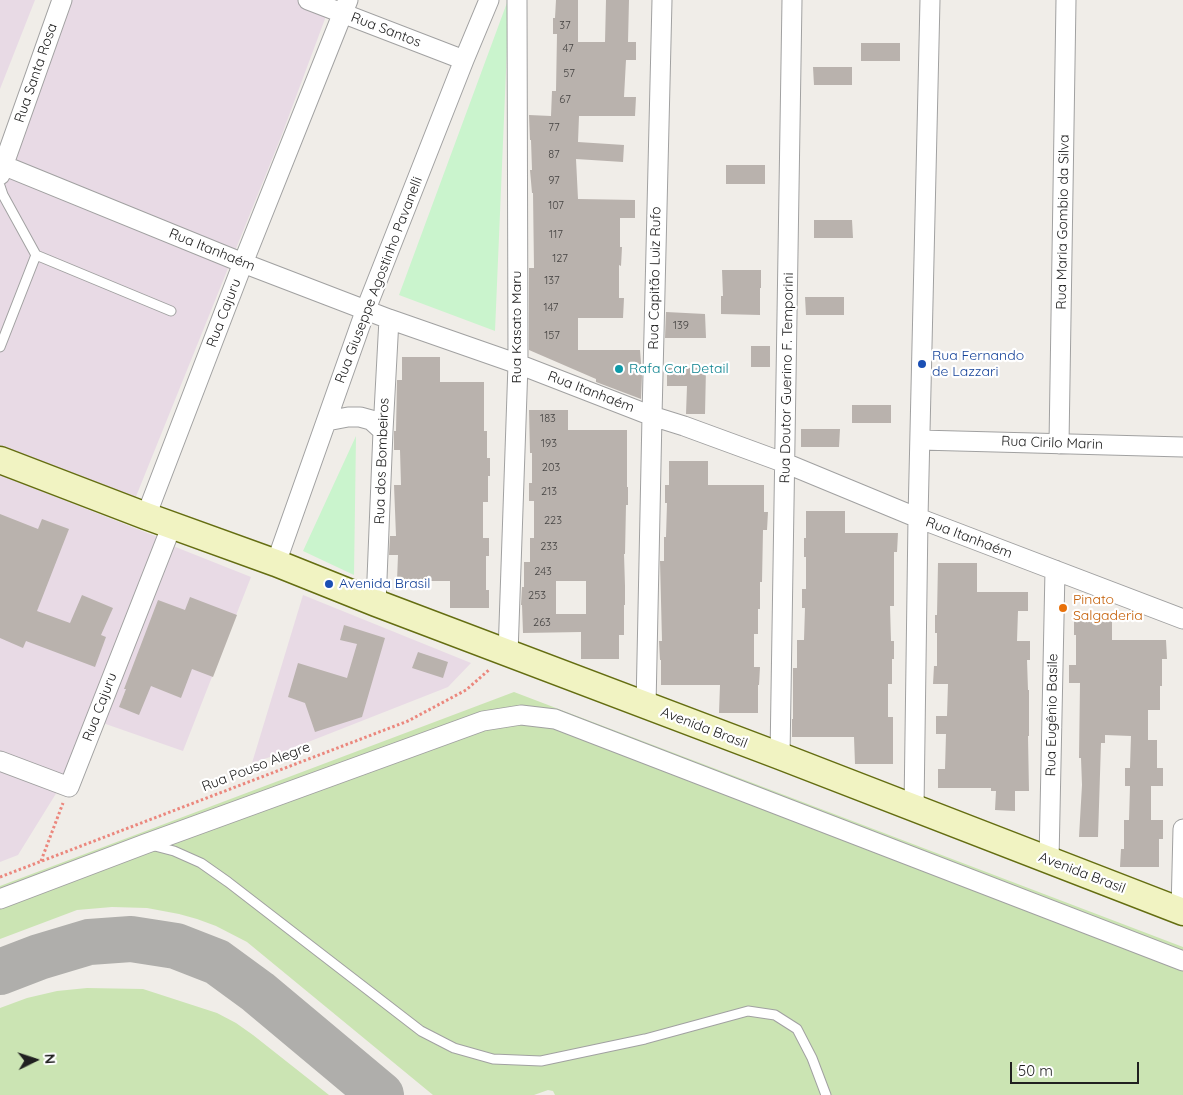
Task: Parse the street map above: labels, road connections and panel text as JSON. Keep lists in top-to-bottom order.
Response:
{
  "streets": {
    "main road": ["Avenida Brasil"],
    "street": [
      "Rua Santos",
      "Rua Santa Rosa",
      "Rua Maria Gombio da Silva",
      "Rua Itanhaém",
      "Rua Capitão Luiz Rufo",
      "Rua Giuseppe Agostinho Pavanelli",
      "Rua Cajuru",
      "Rua Kasato Maru",
      "Rua Doutor Guerino F. Temporini",
      "Rua Cirilo Marin",
      "Rua dos Bombeiros",
      "Rua Eugênio Basile"
    ],
    "path": ["Rua Pouso Alegre"]
  },
  "crossings": [
    ["Rua Santos", "Rua Giuseppe Agostinho Pavanelli"],
    ["Rua Santos", "Rua Cajuru"],
    ["Rua Santa Rosa", "Rua Itanhaém"],
    ["Rua Maria Gombio da Silva", "Rua Cirilo Marin"],
    ["Rua Itanhaém", "Rua Capitão Luiz Rufo"],
    ["Rua Itanhaém", "Rua Giuseppe Agostinho Pavanelli"],
    ["Rua Itanhaém", "Rua Cajuru"],
    ["Rua Itanhaém", "Rua Kasato Maru"],
    ["Rua Itanhaém", "Rua Doutor Guerino F. Temporini"],
    ["Rua Itanhaém", "Rua dos Bombeiros"],
    ["Rua Itanhaém", "Rua Eugênio Basile"],
    ["Rua Capitão Luiz Rufo", "Avenida Brasil"],
    ["Rua Giuseppe Agostinho Pavanelli", "Avenida Brasil"],
    ["Rua Cajuru", "Avenida Brasil"],
    ["Rua Kasato Maru", "Avenida Brasil"],
    ["Rua Kasato Maru", "Rua Pouso Alegre"],
    ["Rua Doutor Guerino F. Temporini", "Avenida Brasil"],
    ["Rua dos Bombeiros", "Avenida Brasil"],
    ["Rua Eugênio Basile", "Avenida Brasil"],
    ["Avenida Brasil", "Rua Pouso Alegre"]
  ],
  "places": [
    "Rua Fernando de Lazzari",
    "Rafa Car Detail",
    "Avenida Brasil",
    "Pinato Salgaderia"
  ],
  "house_numbers": [
    "37",
    "47",
    "57",
    "67",
    "77",
    "87",
    "97",
    "107",
    "117",
    "127",
    "137",
    "147",
    "139",
    "157",
    "183",
    "193",
    "203",
    "213",
    "223",
    "233",
    "243",
    "253",
    "263"
  ],
  "scale_bar": "50 m",
  "north": "right"
}
